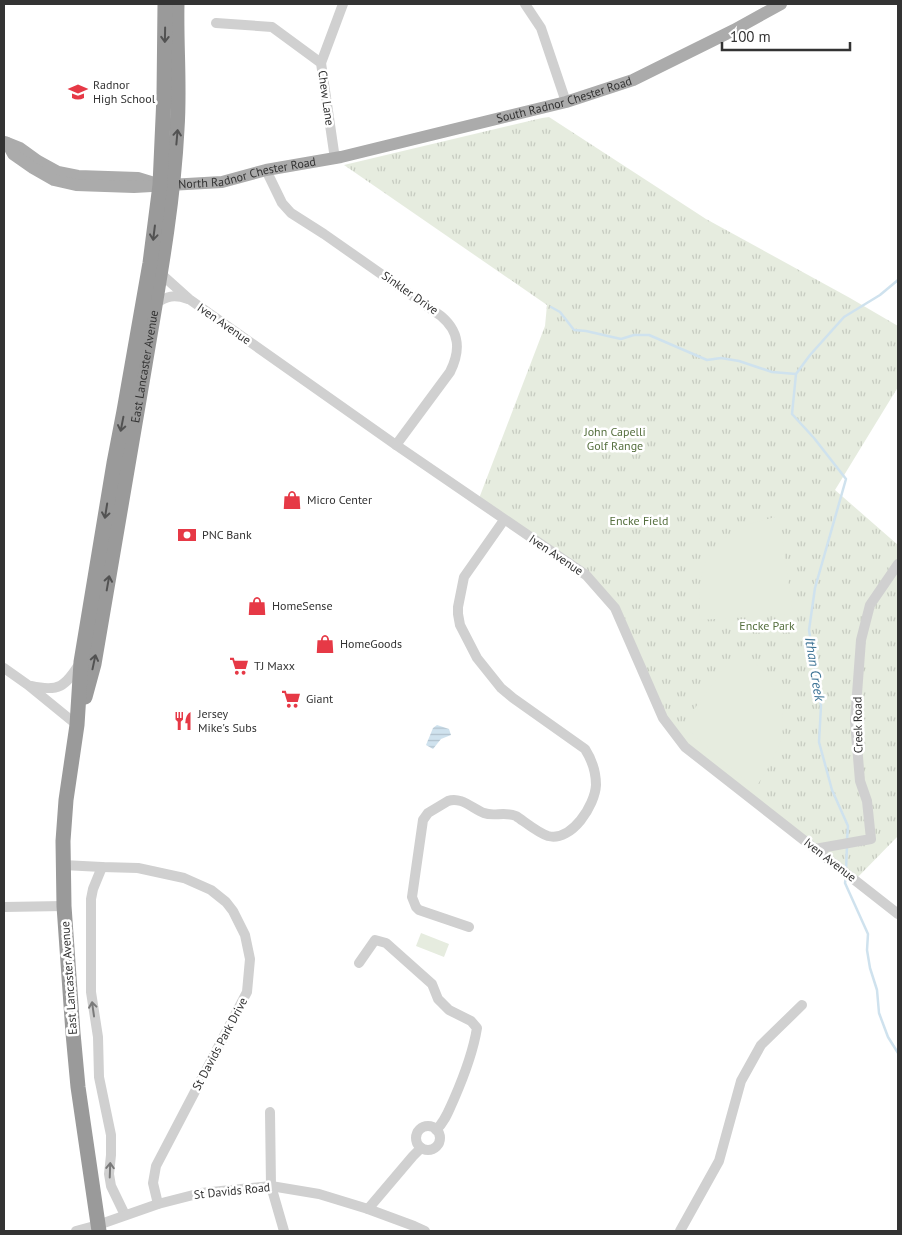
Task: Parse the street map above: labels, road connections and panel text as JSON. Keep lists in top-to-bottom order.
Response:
{
  "streets": {
    "highway": ["East Lancaster Avenue"],
    "main road": ["South Radnor Chester Road", "North Radnor Chester Road"],
    "street": [
      "Chew Lane",
      "Sinkler Drive",
      "Iven Avenue",
      "Creek Road",
      "St Davids Park Drive",
      "St Davids Road"
    ]
  },
  "crossings": [
    ["Chew Lane", "South Radnor Chester Road"],
    ["Chew Lane", "North Radnor Chester Road"],
    ["South Radnor Chester Road", "North Radnor Chester Road"],
    ["North Radnor Chester Road", "Sinkler Drive"],
    ["North Radnor Chester Road", "East Lancaster Avenue"],
    ["Sinkler Drive", "Iven Avenue"],
    ["Iven Avenue", "East Lancaster Avenue"],
    ["Iven Avenue", "Creek Road"],
    ["East Lancaster Avenue", "St Davids Park Drive"],
    ["East Lancaster Avenue", "St Davids Road"],
    ["St Davids Park Drive", "St Davids Road"]
  ],
  "water": ["Ithan Creek"],
  "parks": ["John Capelli Golf Range", "Encke Field", "Encke Park"],
  "places": {
    "school or university": ["Radnor High School"],
    "shop": ["Micro Center", "HomeSense", "HomeGoods"],
    "bank": ["PNC Bank"],
    "supermarket": ["TJ Maxx", "Giant"],
    "restaurant": ["Jersey Mike's Subs"]
  },
  "scale_bar": "100 m"
}
